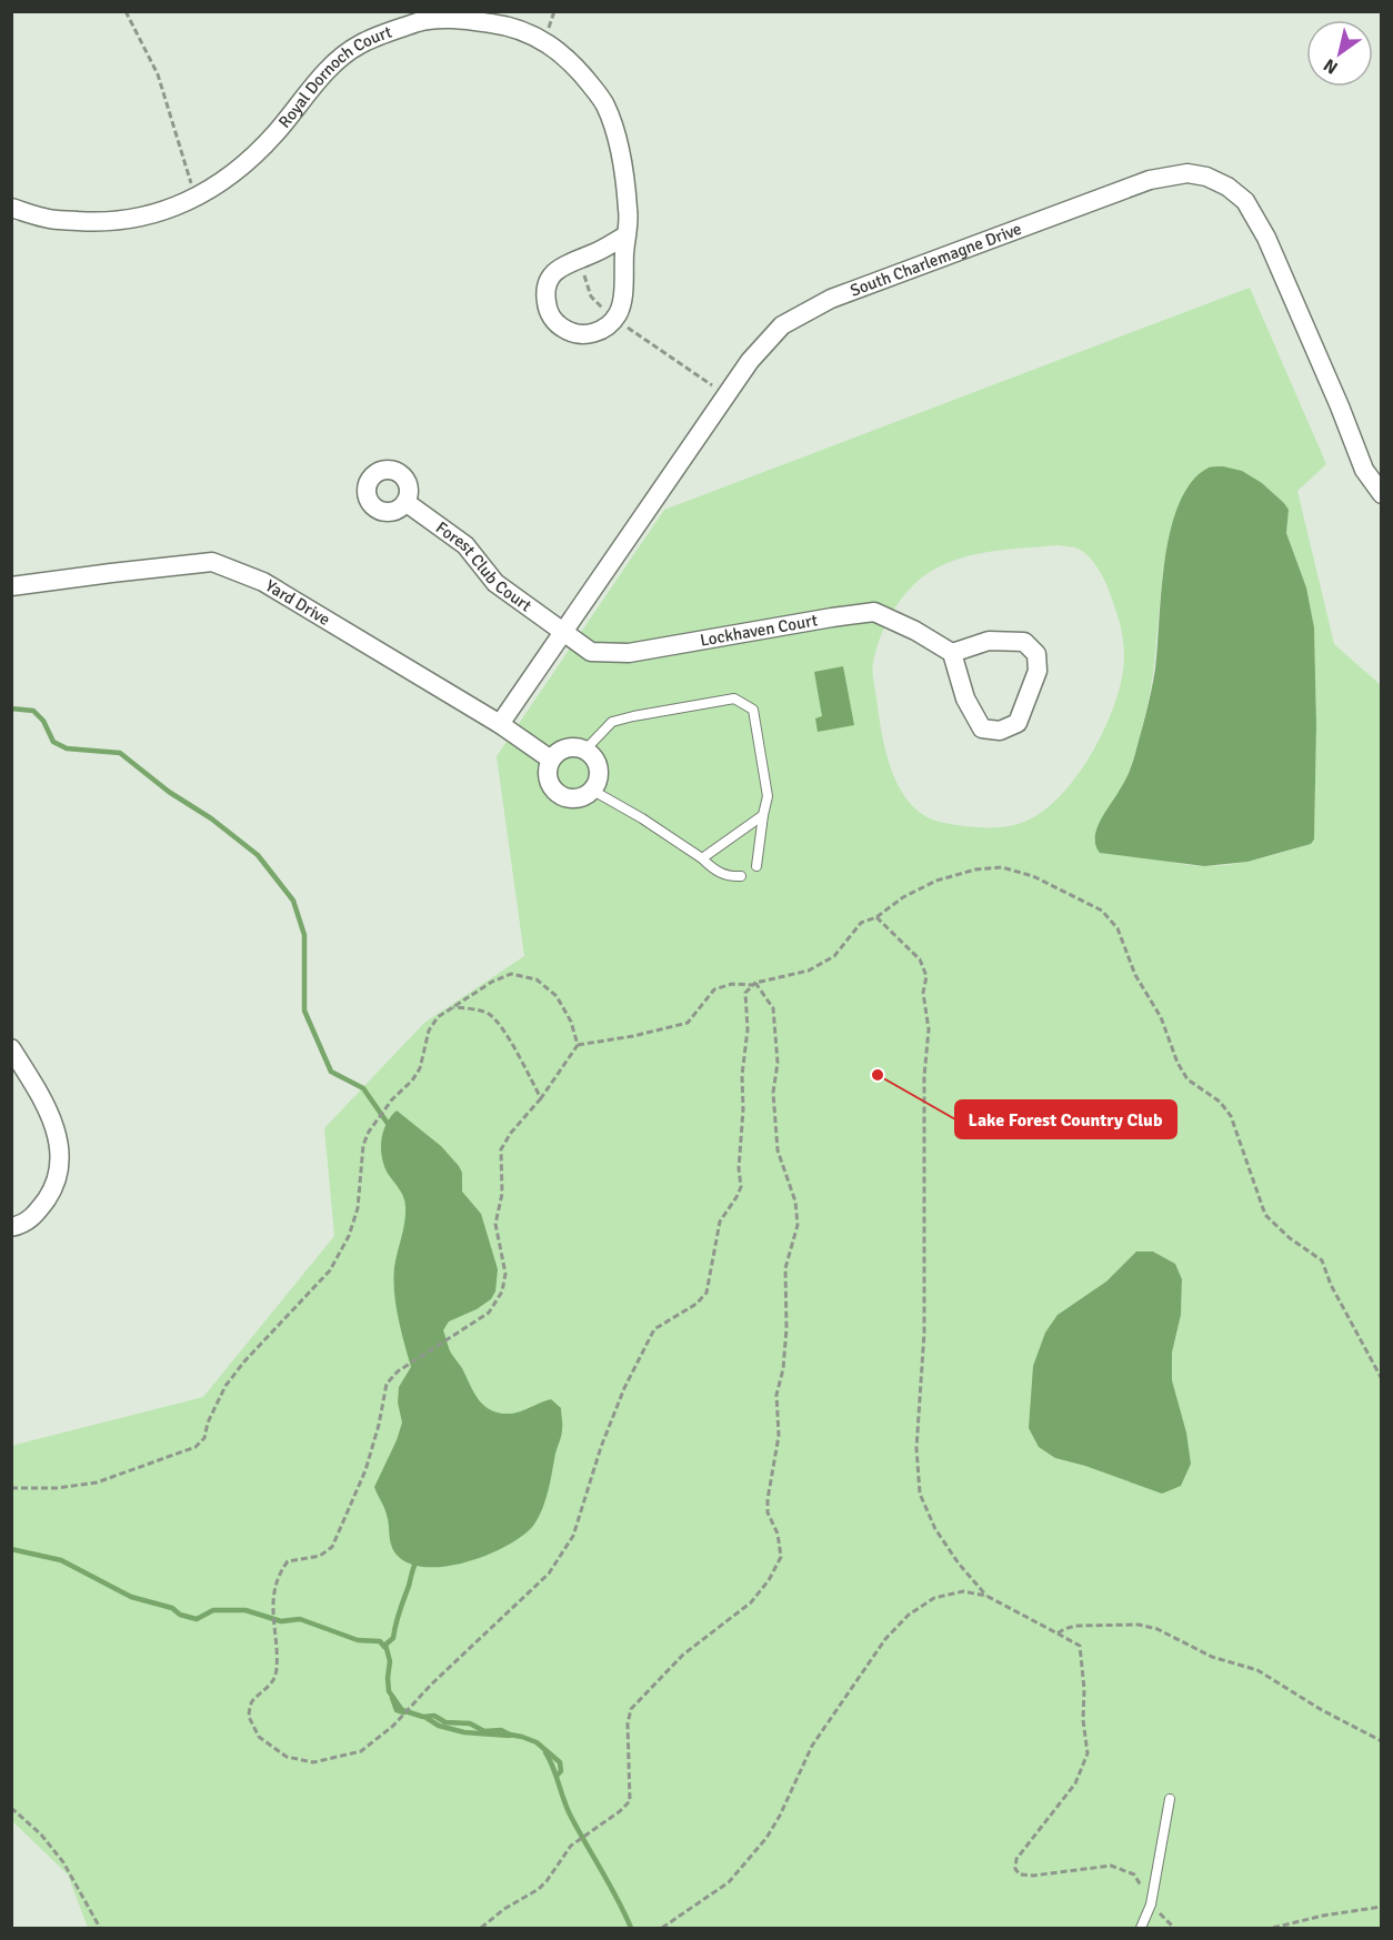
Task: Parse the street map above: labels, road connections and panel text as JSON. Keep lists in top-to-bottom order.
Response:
{
  "streets": {
    "street": [
      "Royal Dornoch Court",
      "South Charlemagne Drive",
      "Forest Club Court",
      "Yard Drive",
      "Lockhaven Court"
    ]
  },
  "crossings": [
    ["South Charlemagne Drive", "Forest Club Court"],
    ["South Charlemagne Drive", "Yard Drive"],
    ["South Charlemagne Drive", "Lockhaven Court"],
    ["Forest Club Court", "Lockhaven Court"]
  ],
  "places": ["Lake Forest Country Club"],
  "north": "bottom left"
}
